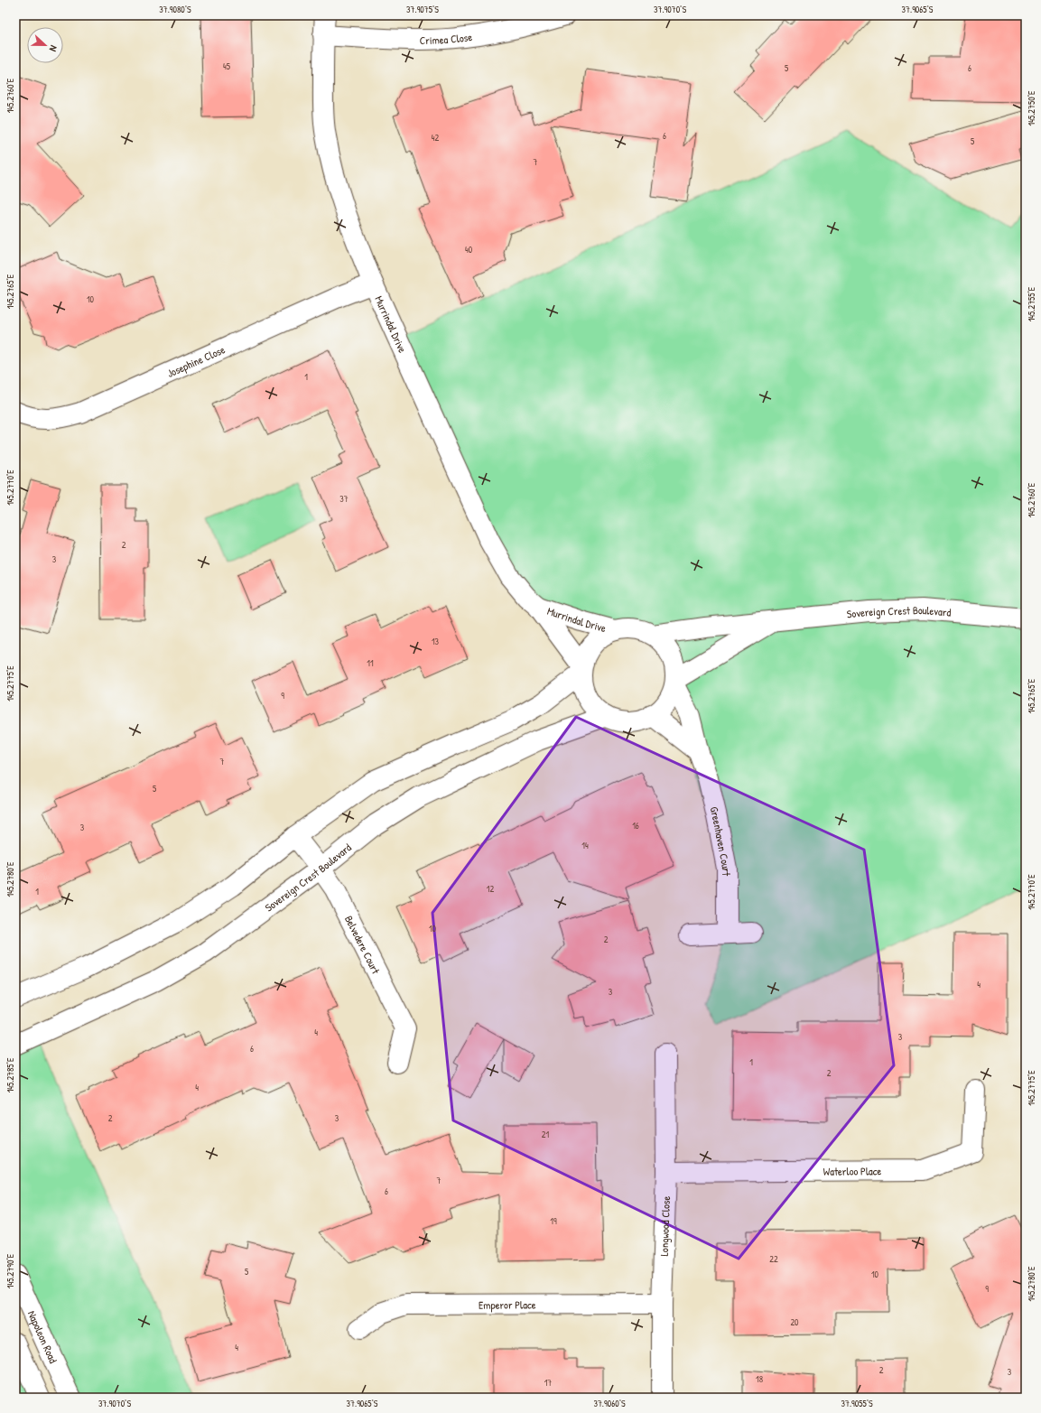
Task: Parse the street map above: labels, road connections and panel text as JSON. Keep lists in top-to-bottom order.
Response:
{
  "streets": {
    "street": [
      "Crimea Close",
      "Murrindal Drive",
      "Josephine Close",
      "Sovereign Crest Boulevard",
      "Greenhaven Court",
      "Belvedere Court",
      "Waterloo Place",
      "Longwood Close",
      "Emperor Place",
      "Napoleon Road"
    ]
  },
  "crossings": [
    ["Crimea Close", "Murrindal Drive"],
    ["Murrindal Drive", "Josephine Close"],
    ["Murrindal Drive", "Sovereign Crest Boulevard"],
    ["Murrindal Drive", "Greenhaven Court"],
    ["Sovereign Crest Boulevard", "Greenhaven Court"],
    ["Sovereign Crest Boulevard", "Belvedere Court"],
    ["Waterloo Place", "Longwood Close"],
    ["Longwood Close", "Emperor Place"]
  ],
  "house_numbers": [
    "45",
    "5",
    "6",
    "6",
    "42",
    "5",
    "7",
    "40",
    "10",
    "1",
    "37",
    "2",
    "3",
    "13",
    "11",
    "9",
    "7",
    "5",
    "16",
    "3",
    "14",
    "12",
    "1",
    "10",
    "2",
    "4",
    "3",
    "4",
    "3",
    "6",
    "1",
    "2",
    "4",
    "2",
    "3",
    "21",
    "7",
    "6",
    "19",
    "22",
    "5",
    "10",
    "9",
    "20",
    "4",
    "2",
    "3",
    "18",
    "17"
  ],
  "north": "right",
  "coordinates": [
    "37.9080°S",
    "37.9075°S",
    "37.9070°S",
    "37.9065°S",
    "145.2760°E",
    "145.2750°E",
    "145.2765°E",
    "145.2755°E",
    "145.2770°E",
    "145.2775°E",
    "145.2780°E",
    "145.2785°E",
    "145.2790°E",
    "37.9060°S",
    "37.9055°S"
  ]
}
